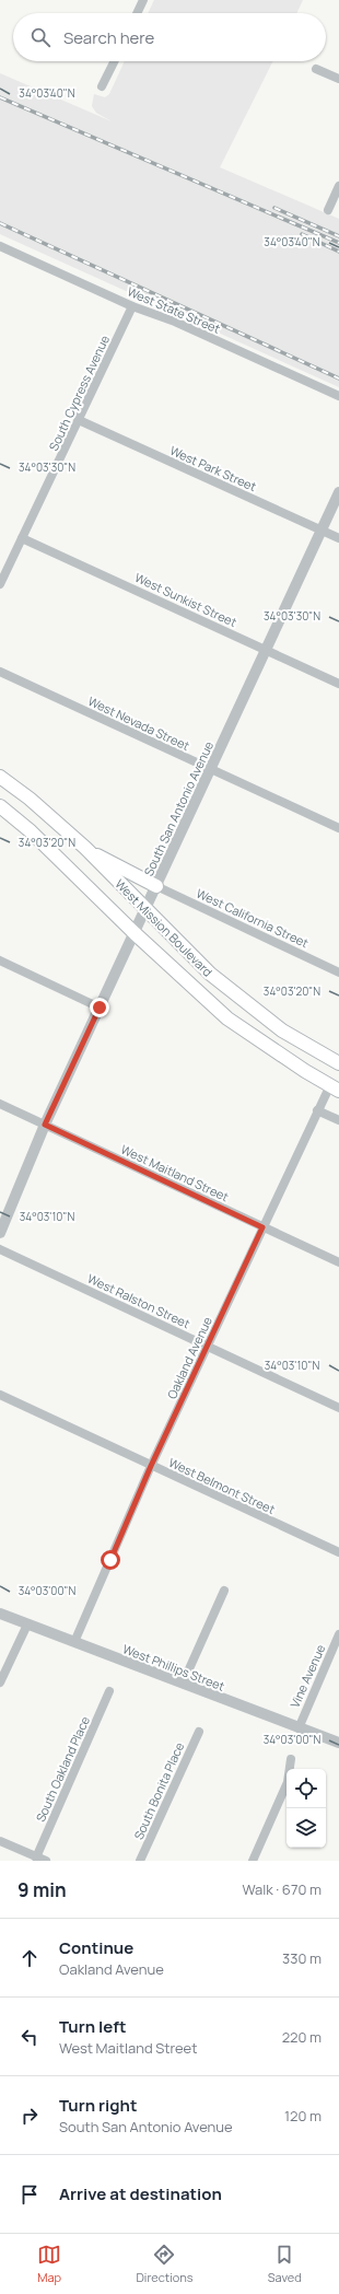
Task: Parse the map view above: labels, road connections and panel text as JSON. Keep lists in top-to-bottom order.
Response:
{
  "streets": {
    "main road": ["West Mission Boulevard"],
    "street": [
      "West State Street",
      "South Cypress Avenue",
      "West Park Street",
      "West Sunkist Street",
      "West Nevada Street",
      "South San Antonio Avenue",
      "West California Street",
      "West Maitland Street",
      "West Ralston Street",
      "Oakland Avenue",
      "West Belmont Street",
      "West Phillips Street",
      "Vine Avenue",
      "South Oakland Place",
      "South Bonita Place"
    ]
  },
  "crossings": [
    ["West State Street", "South Cypress Avenue"],
    ["South Cypress Avenue", "West Park Street"],
    ["South Cypress Avenue", "West Sunkist Street"],
    ["West Park Street", "South San Antonio Avenue"],
    ["West Sunkist Street", "South San Antonio Avenue"],
    ["West Nevada Street", "South San Antonio Avenue"],
    ["South San Antonio Avenue", "West California Street"],
    ["South San Antonio Avenue", "West Mission Boulevard"],
    ["South San Antonio Avenue", "West Maitland Street"],
    ["West Mission Boulevard", "Oakland Avenue"],
    ["West Maitland Street", "Oakland Avenue"],
    ["West Ralston Street", "Oakland Avenue"],
    ["Oakland Avenue", "West Belmont Street"],
    ["Oakland Avenue", "West Phillips Street"],
    ["West Phillips Street", "Vine Avenue"]
  ],
  "page": {
    "search": "Search here",
    "heading": ["9 min", "Walk · 670 m"],
    "list": [
      ["Continue", "Oakland Avenue", "330 m"],
      ["Turn left", "West Maitland Street", "220 m"],
      ["Turn right", "South San Antonio Avenue", "120 m"],
      "Arrive at destination"
    ],
    "nav": ["Map", "Directions", "Saved"]
  },
  "coordinates": [
    "34°03'40\"N",
    "34°03'30\"N",
    "34°03'20\"N",
    "34°03'10\"N",
    "34°03'00\"N"
  ]
}
